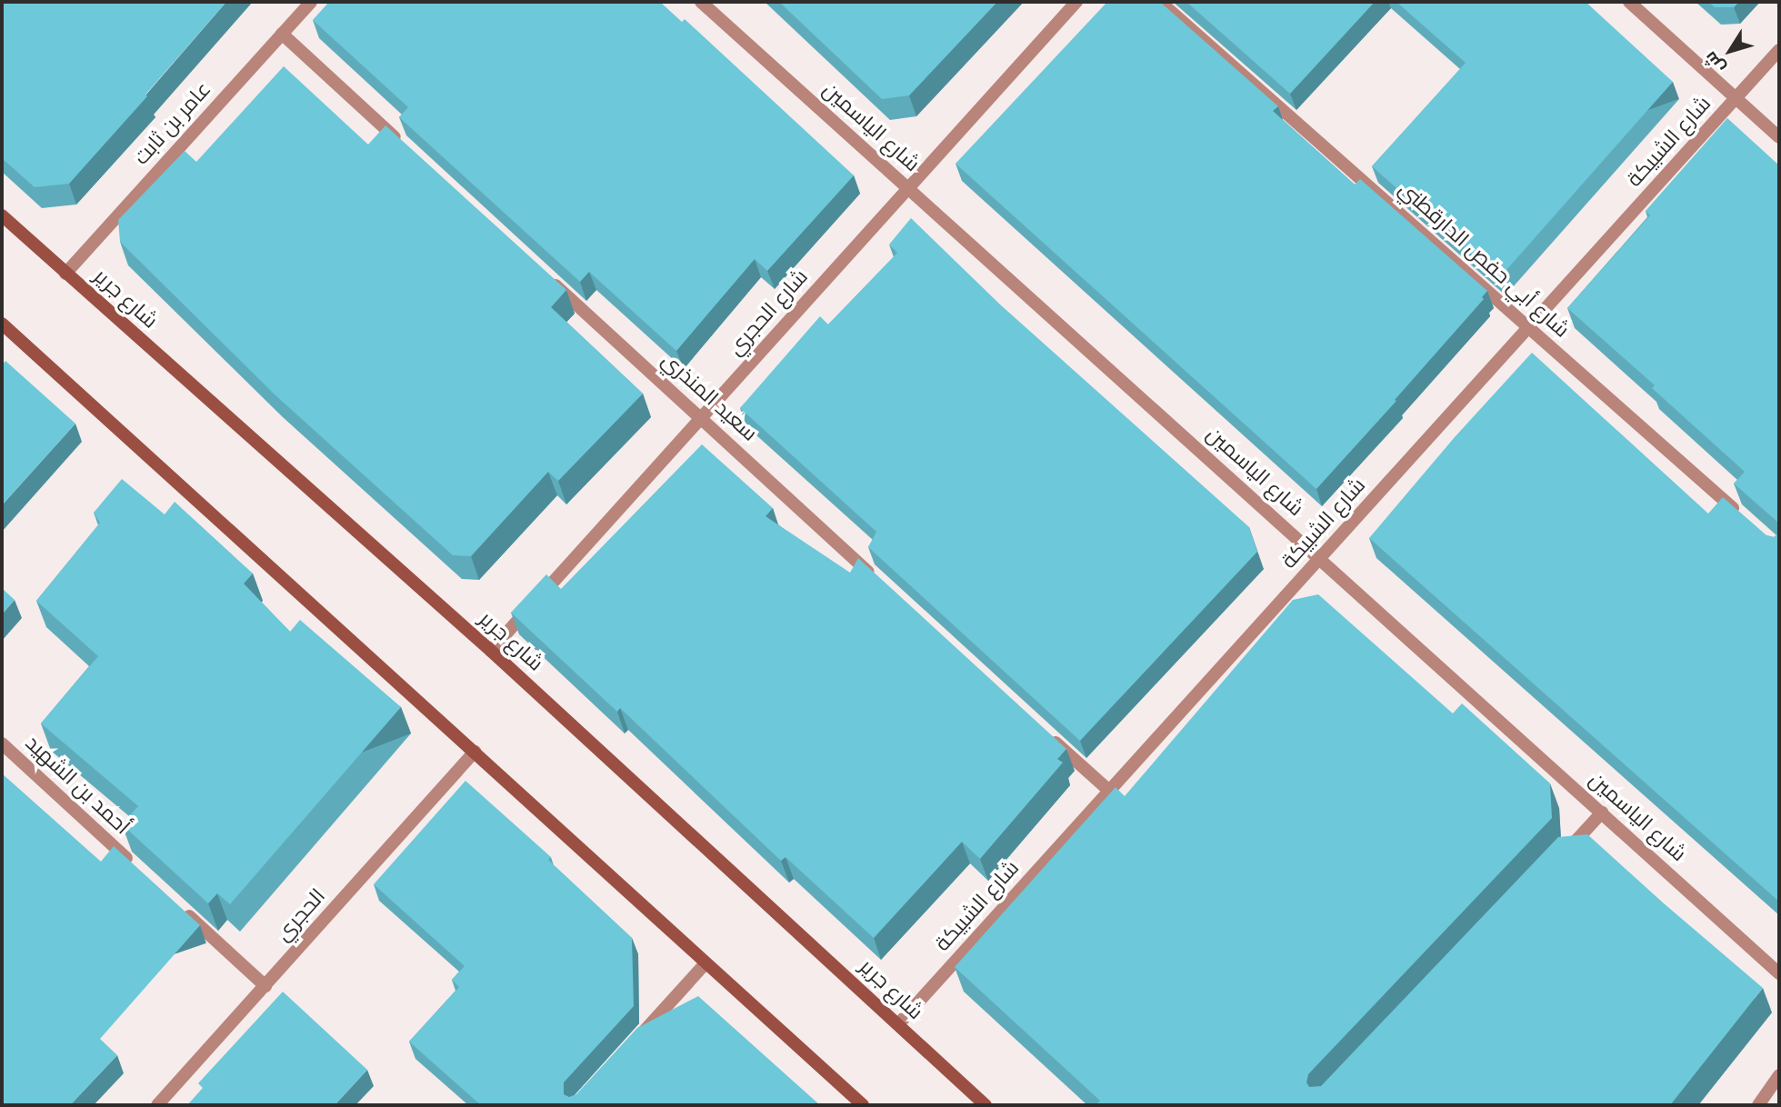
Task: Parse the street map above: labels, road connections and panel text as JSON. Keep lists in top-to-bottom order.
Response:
{
  "streets": {
    "main road": ["شارع جرير"],
    "street": [
      "عامر بن ثابت",
      "شارع الياسمين",
      "شارع الشبيكة",
      "شارع أبي حفص الدارقطني",
      "شارع الحجري",
      "سعيد المنذري",
      "أحمد بن الشهيد",
      "الحجري"
    ]
  },
  "crossings": [
    ["عامر بن ثابت", "شارع جرير"],
    ["شارع الياسمين", "شارع الشبيكة"],
    ["شارع الياسمين", "شارع الحجري"],
    ["شارع الشبيكة", "شارع أبي حفص الدارقطني"],
    ["شارع الشبيكة", "شارع جرير"],
    ["شارع جرير", "شارع الحجري"],
    ["شارع الحجري", "سعيد المنذري"]
  ],
  "north": "bottom left"
}
